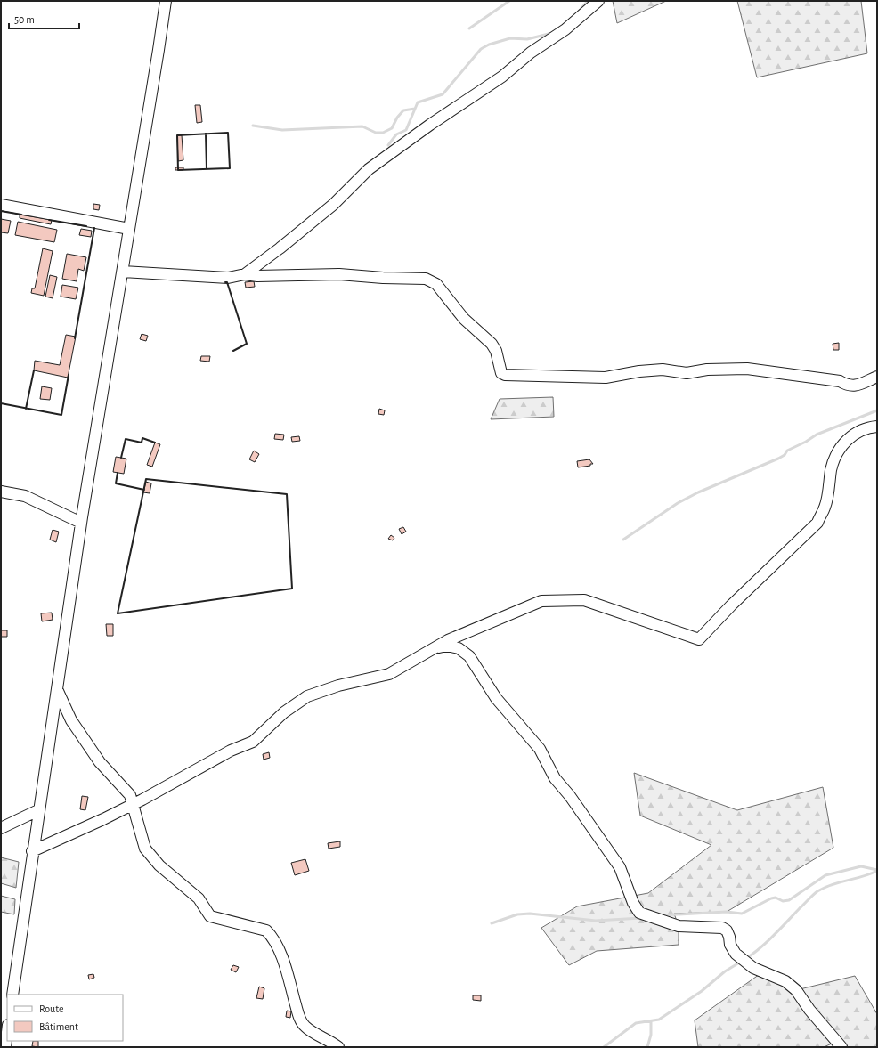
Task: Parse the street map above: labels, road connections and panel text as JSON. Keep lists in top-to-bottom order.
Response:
{
  "legend": ["Route", "Bâtiment"],
  "scale_bar": "50 m"
}
